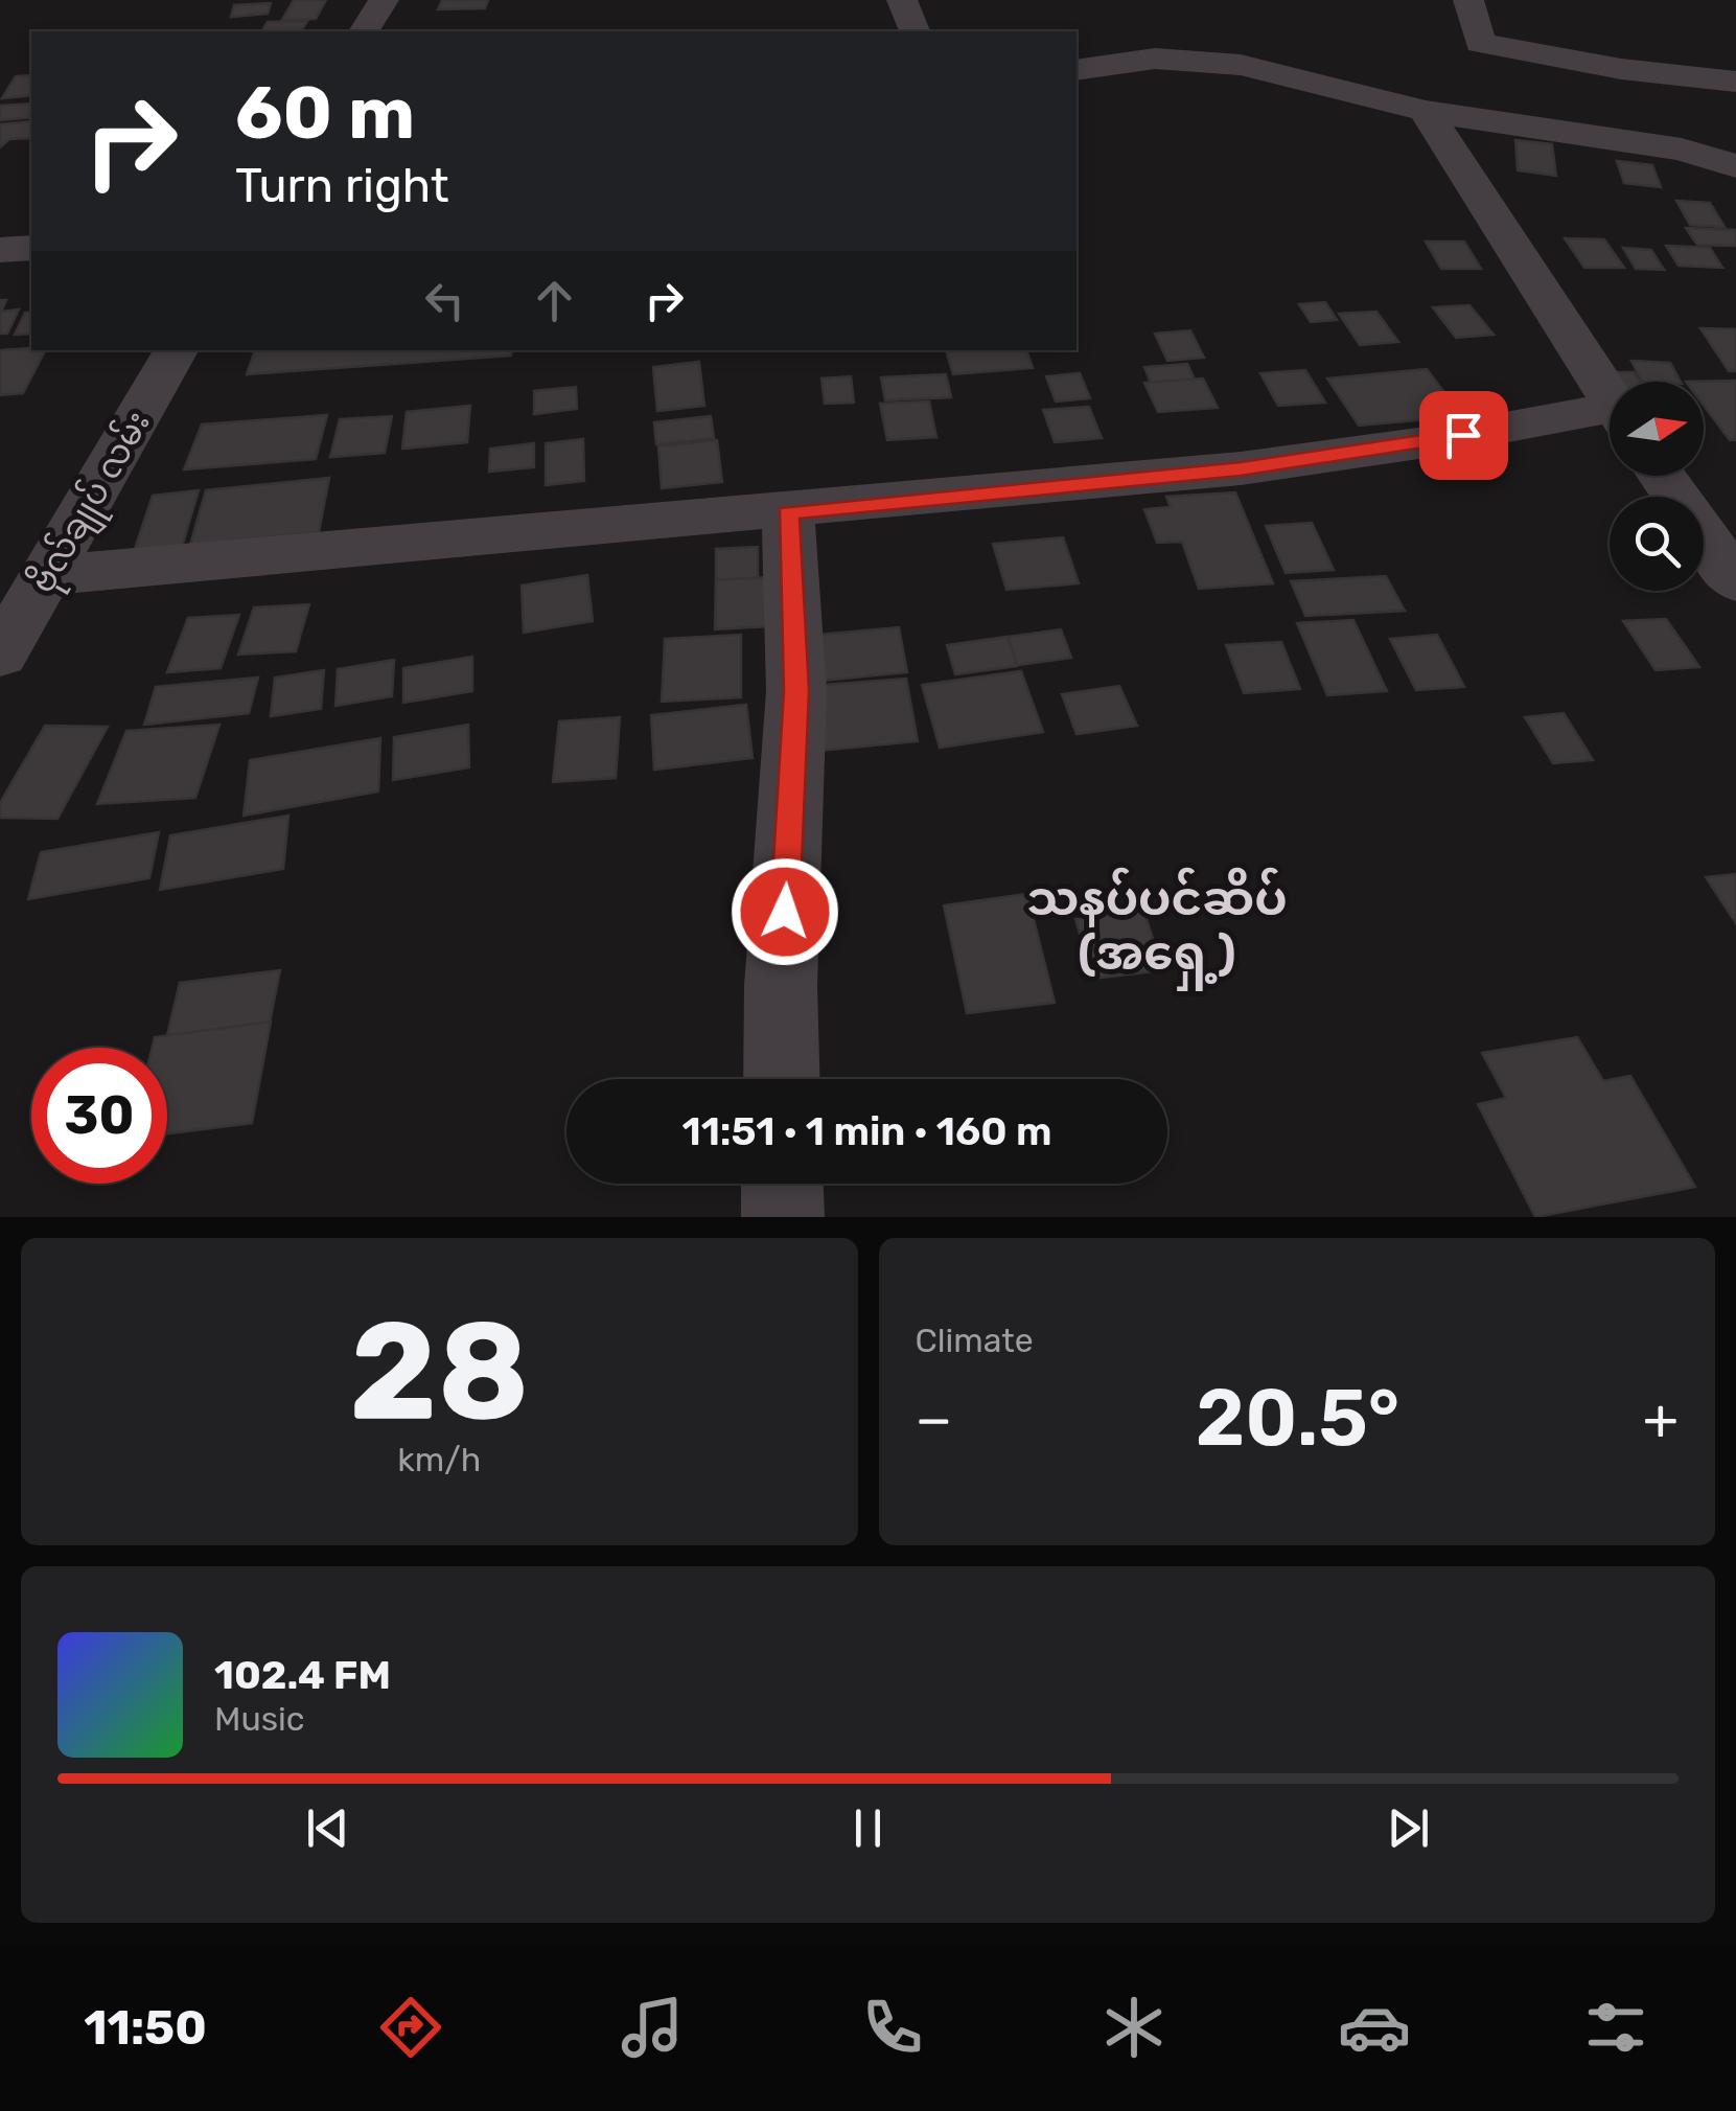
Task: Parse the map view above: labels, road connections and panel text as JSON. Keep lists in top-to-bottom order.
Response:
{
  "streets": {
    "street": ["ဗိုလ်ချုပ် လမ်း"]
  },
  "districts": ["သနပ်ပင်ဆိပ် (အရှေ့)"],
  "north": "right",
  "page": {
    "turn": ["60 m", "Turn right"],
    "limit": "30",
    "trip": "11:51 · 1 min · 160 m",
    "tile": [
      ["28", "km/h"],
      "Climate"
    ],
    "heat": ["−", "20.5°", "+"],
    "song": ["102.4 FM", "Music"],
    "tabs": "11:50"
  }
}
